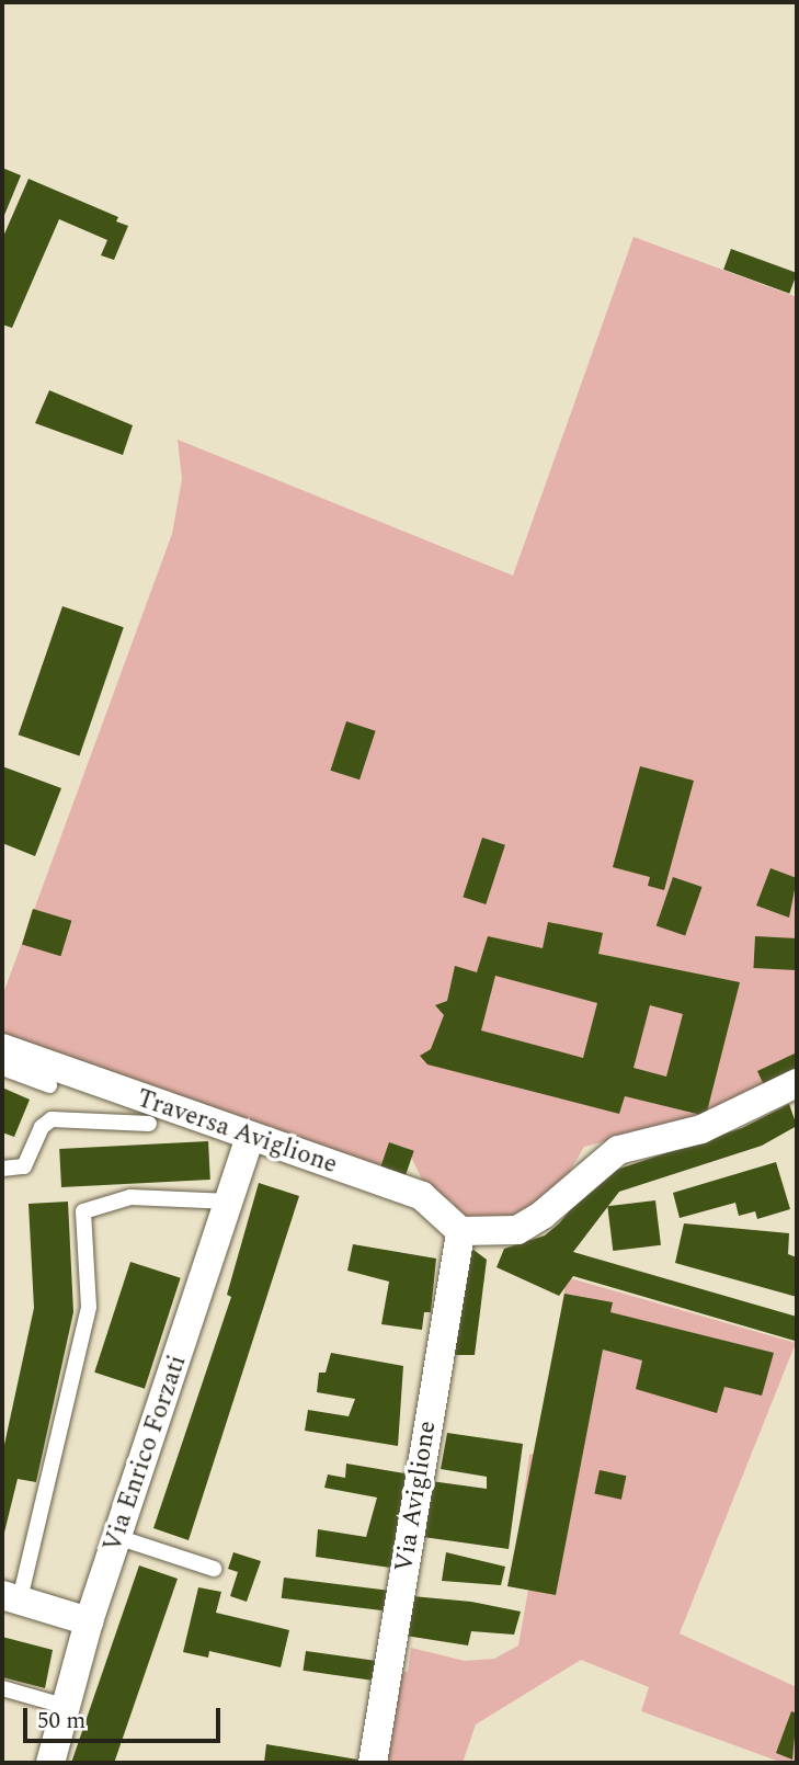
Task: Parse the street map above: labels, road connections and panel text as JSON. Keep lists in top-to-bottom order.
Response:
{
  "streets": {
    "street": ["Traversa Aviglione", "Via Enrico Forzati", "Via Aviglione"]
  },
  "crossings": [
    ["Traversa Aviglione", "Via Aviglione"]
  ],
  "scale_bar": "50 m"
}
